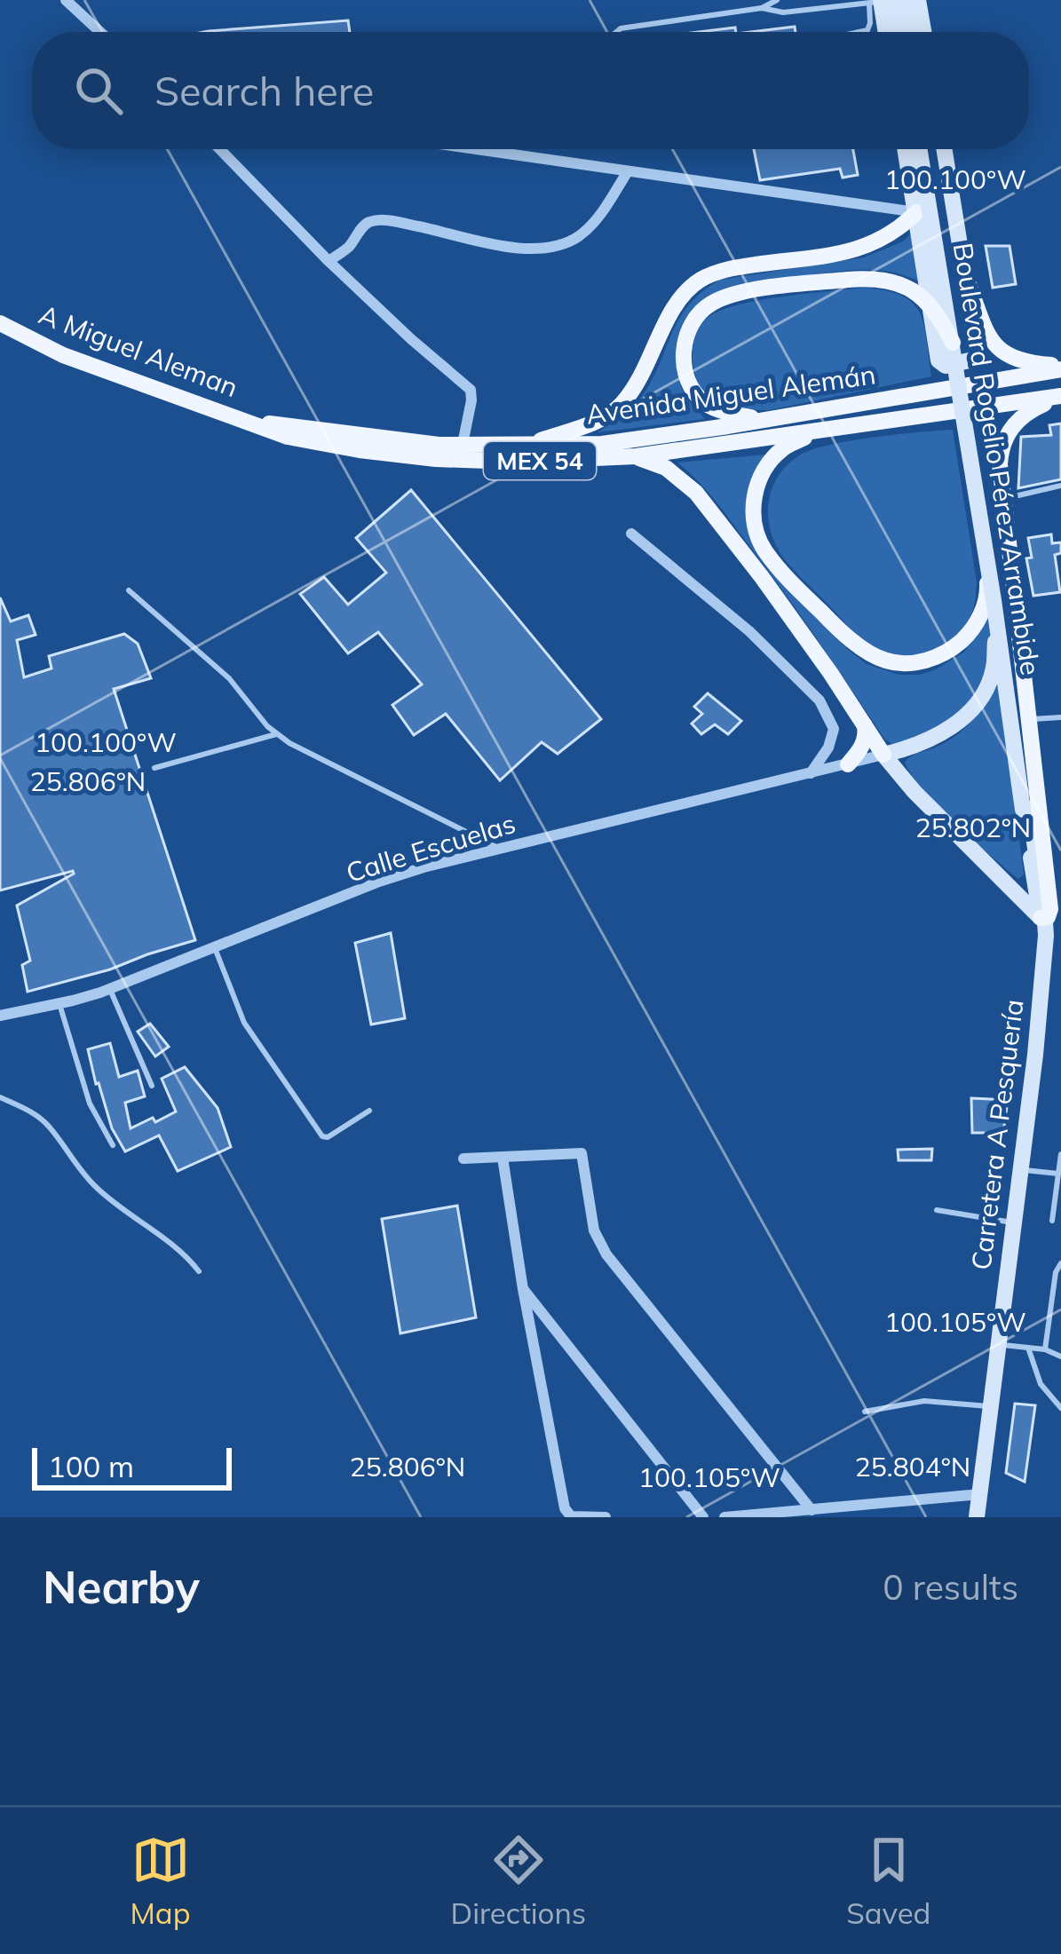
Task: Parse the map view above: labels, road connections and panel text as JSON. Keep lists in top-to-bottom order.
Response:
{
  "streets": {
    "main road": [
      "A Miguel Aleman",
      "Avenida Miguel Alemán",
      "Boulevard Rogelio Pérez Arrambide",
      "MEX 54",
      "Carretera A Pesquería"
    ],
    "street": ["Calle Escuelas"]
  },
  "crossings": [
    ["A Miguel Aleman", "Avenida Miguel Alemán"],
    ["Avenida Miguel Alemán", "Boulevard Rogelio Pérez Arrambide"],
    ["Boulevard Rogelio Pérez Arrambide", "Carretera A Pesquería"]
  ],
  "scale_bar": "100 m",
  "page": {
    "search": "Search here",
    "scale": "100 m",
    "heading": ["Nearby", "0 results"],
    "nav": ["Map", "Directions", "Saved"]
  },
  "coordinates": [
    "100.100°W",
    "25.806°N",
    "25.802°N",
    "100.105°W",
    "25.804°N"
  ]
}
